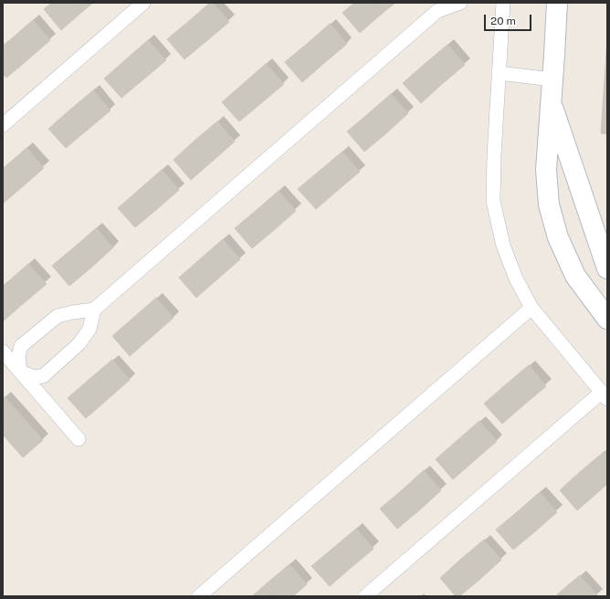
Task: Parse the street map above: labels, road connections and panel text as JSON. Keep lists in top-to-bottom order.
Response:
{
  "scale_bar": "20 m"
}
